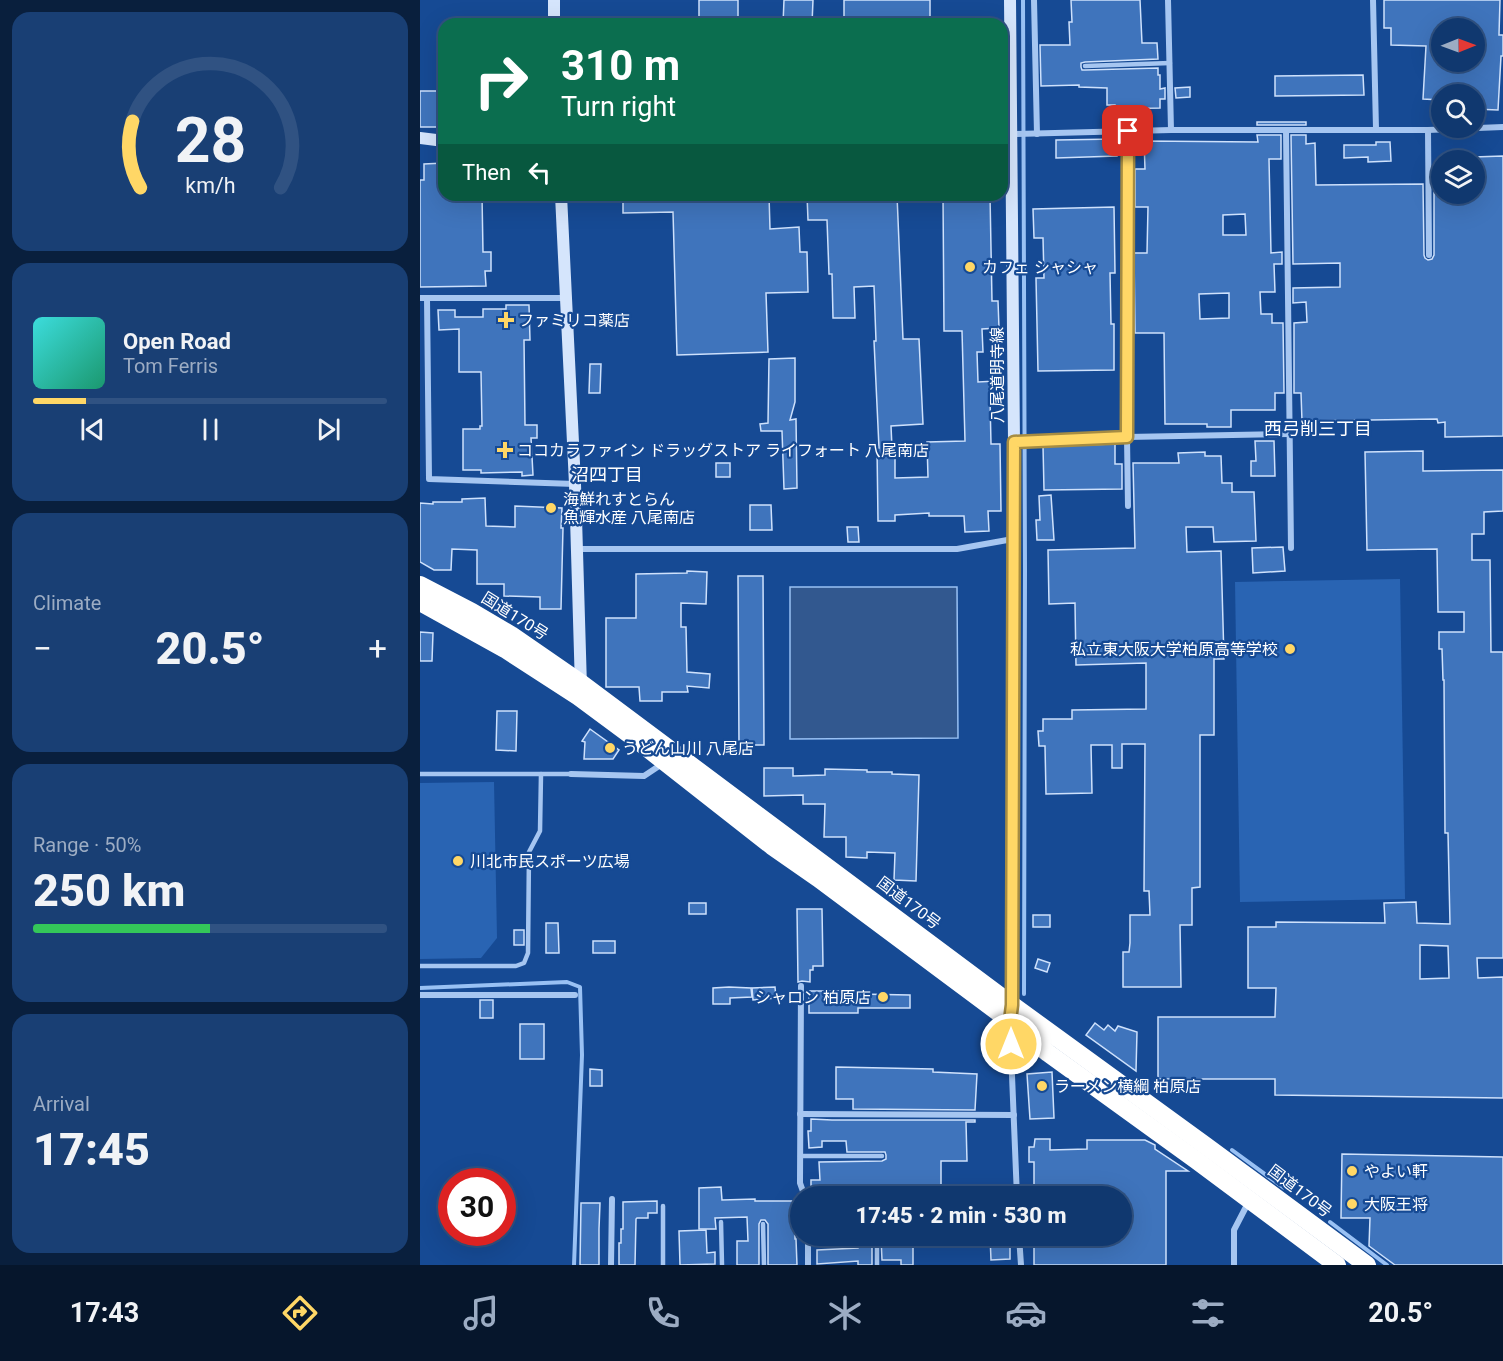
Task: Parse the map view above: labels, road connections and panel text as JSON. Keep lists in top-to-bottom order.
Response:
{
  "streets": {
    "highway": ["国道170号"],
    "main road": ["八尾道明寺線"]
  },
  "crossings": [
    ["八尾道明寺線", "国道170号"]
  ],
  "districts": ["西弓削三丁目", "沼四丁目"],
  "places": {
    "other": [
      "カフェ シャシャ",
      "海鮮れすとらん 魚輝水産 八尾南店",
      "私立東大阪大学柏原高等学校",
      "うどん山川 八尾店",
      "川北市民スポーツ広場",
      "シャロン 柏原店",
      "ラーメン横綱 柏原店",
      "やよい軒",
      "大阪王将"
    ],
    "health": ["ファミリコ薬店", "ココカラファイン ドラッグストア ライフォート 八尾南店"]
  },
  "north": "right",
  "page": {
    "turn": ["310 m", "Turn right"],
    "then": "Then",
    "song": ["Open Road", "Tom Ferris"],
    "tile": [
      "Climate",
      ["Range · 50%", "250 km"],
      ["Arrival", "17:45"]
    ],
    "heat": ["−", "20.5°", "+"],
    "limit": "30",
    "trip": "17:45 · 2 min · 530 m",
    "tabs": ["17:43", "20.5°"],
    "gauge": ["28", "km/h"]
  }
}
